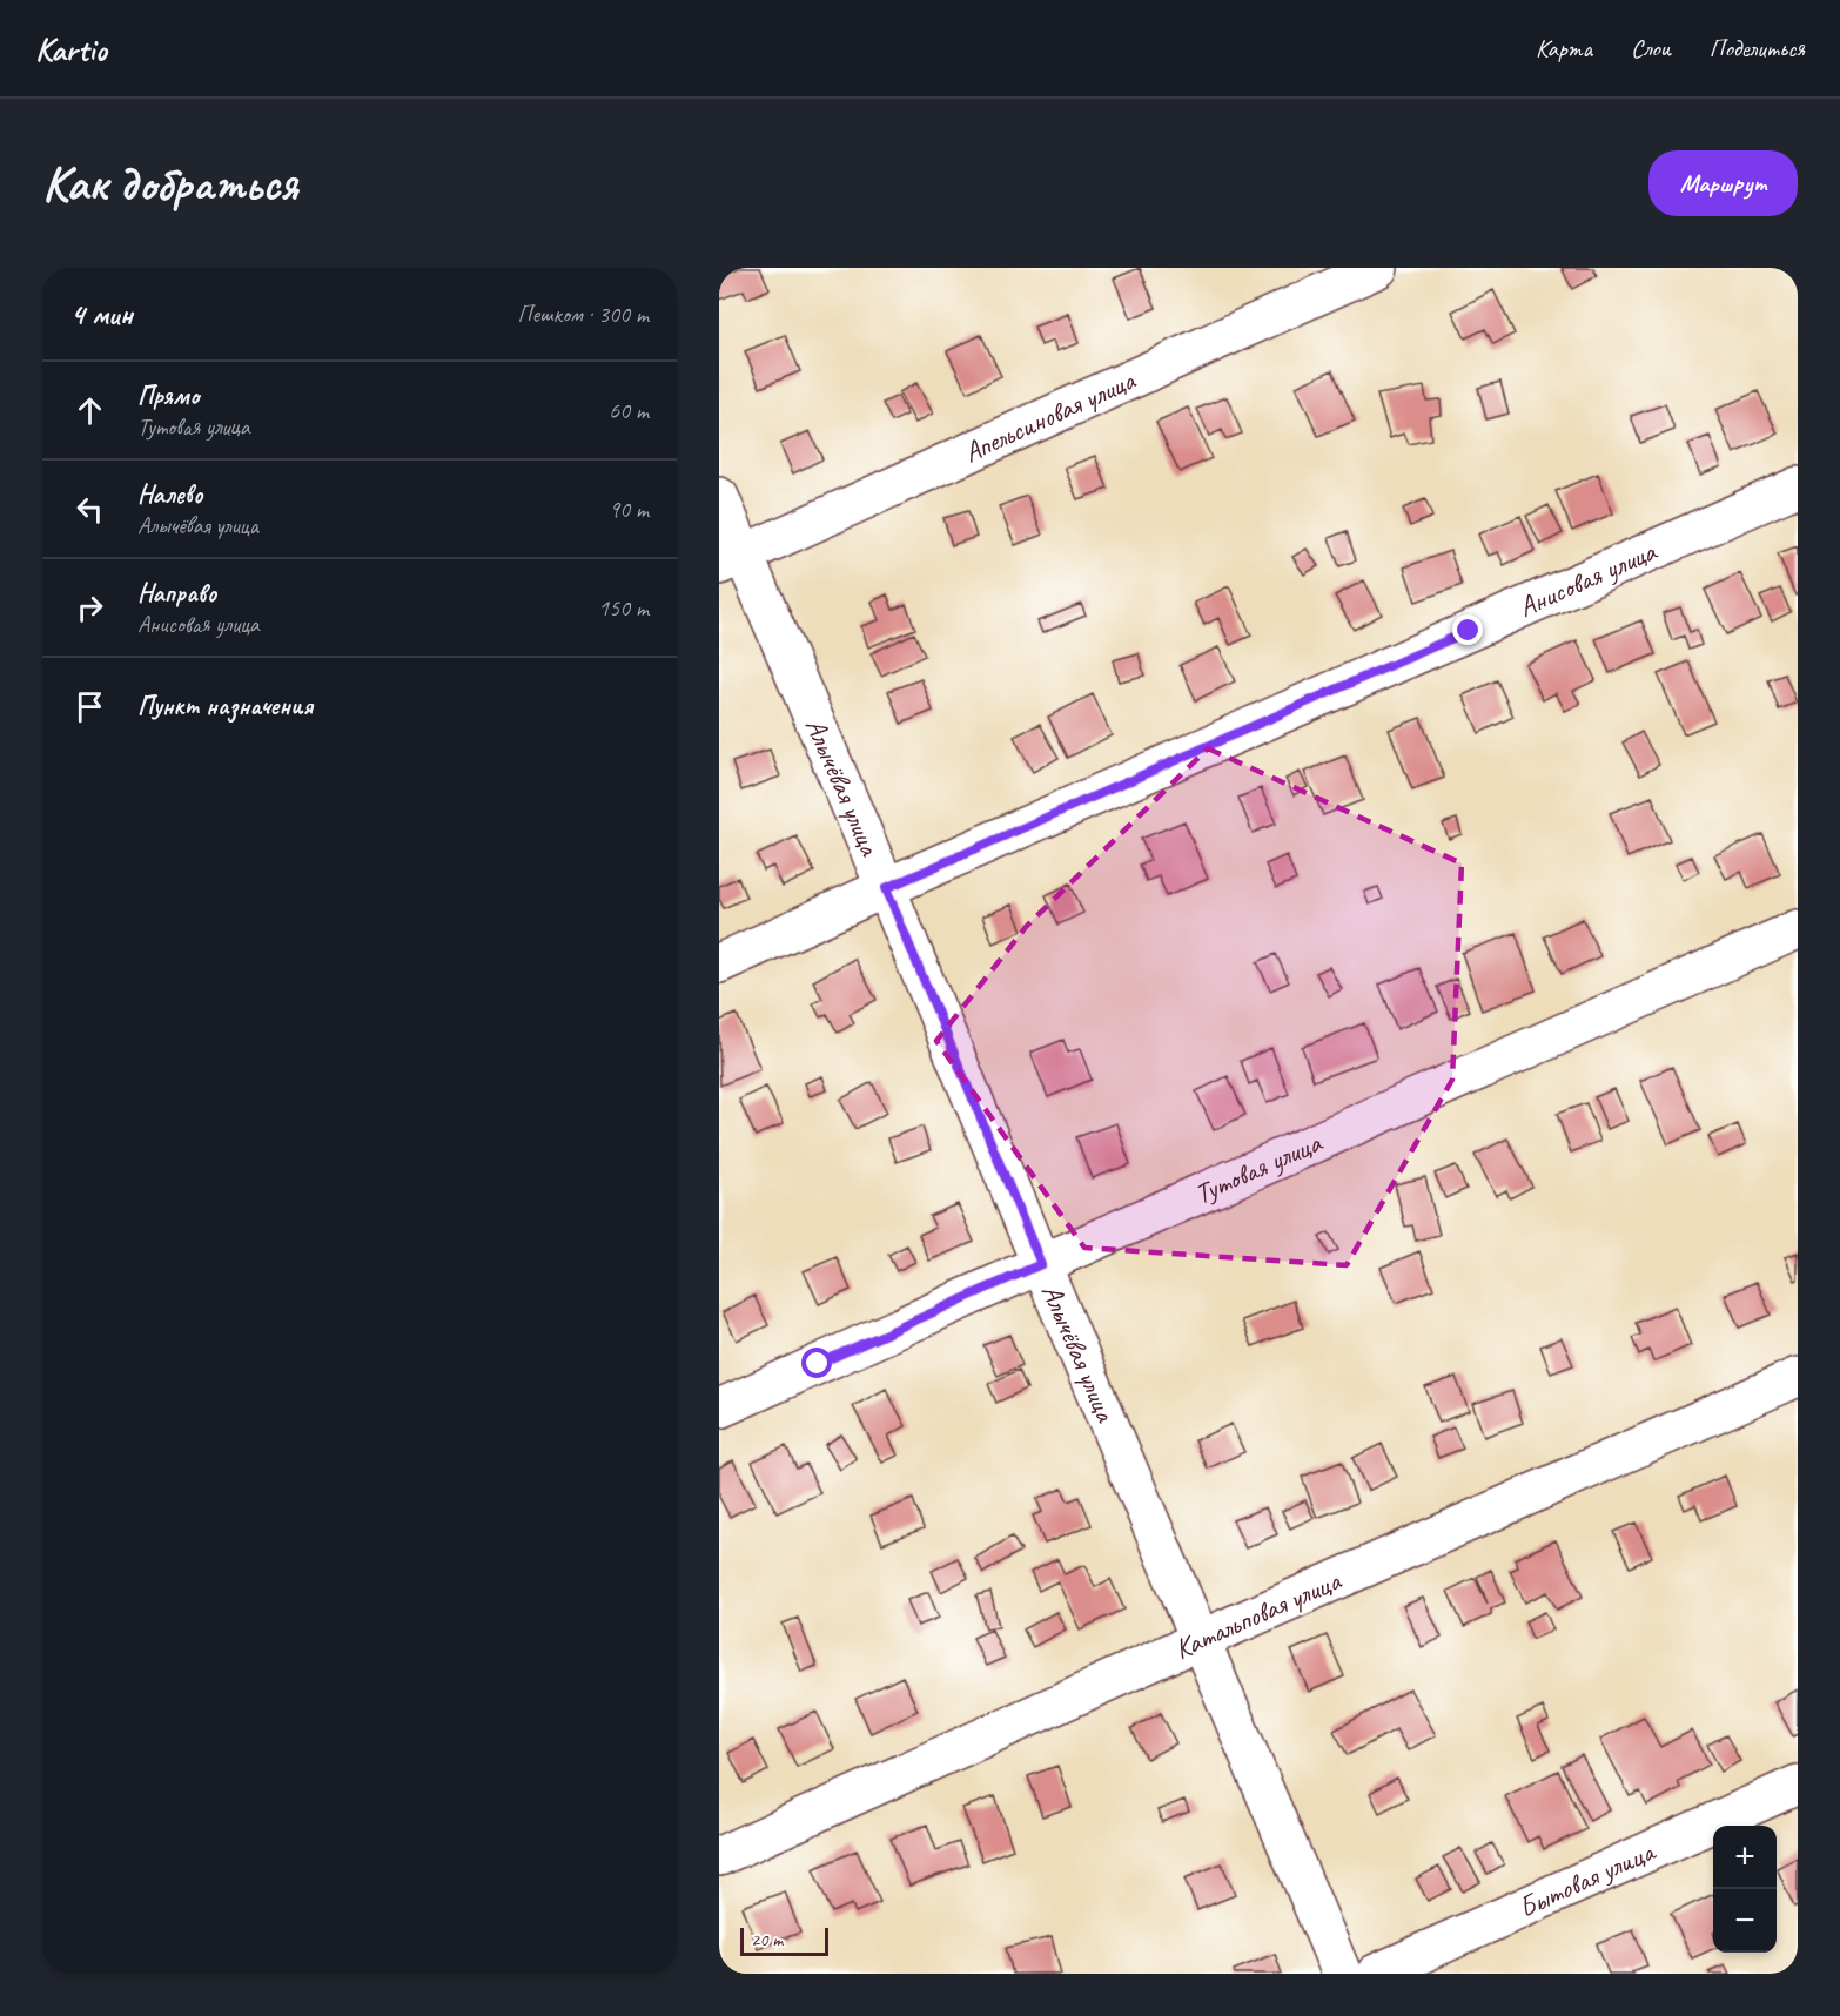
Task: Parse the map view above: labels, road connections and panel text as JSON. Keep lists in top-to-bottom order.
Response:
{
  "streets": {
    "street": [
      "Апельсиновая улица",
      "Анисовая улица",
      "Алычёвая улица",
      "Тутовая улица",
      "Катальповая улица",
      "Бытовая улица"
    ]
  },
  "crossings": [
    ["Апельсиновая улица", "Алычёвая улица"],
    ["Анисовая улица", "Алычёвая улица"],
    ["Алычёвая улица", "Тутовая улица"],
    ["Алычёвая улица", "Катальповая улица"]
  ],
  "scale_bar": "20 m",
  "page": {
    "header": "Kartio",
    "nav": ["Карта", "Слои", "Поделиться"],
    "buttons": "Маршрут",
    "title": "Как добраться",
    "heading": ["4 мин", "Пешком · 300 m"],
    "list": [
      ["Прямо", "Тутовая улица", "60 m"],
      ["Налево", "Алычёвая улица", "90 m"],
      ["Направо", "Анисовая улица", "150 m"],
      "Пункт назначения"
    ],
    "map_buttons": ["+", "−"],
    "scale": "20 m"
  }
}
